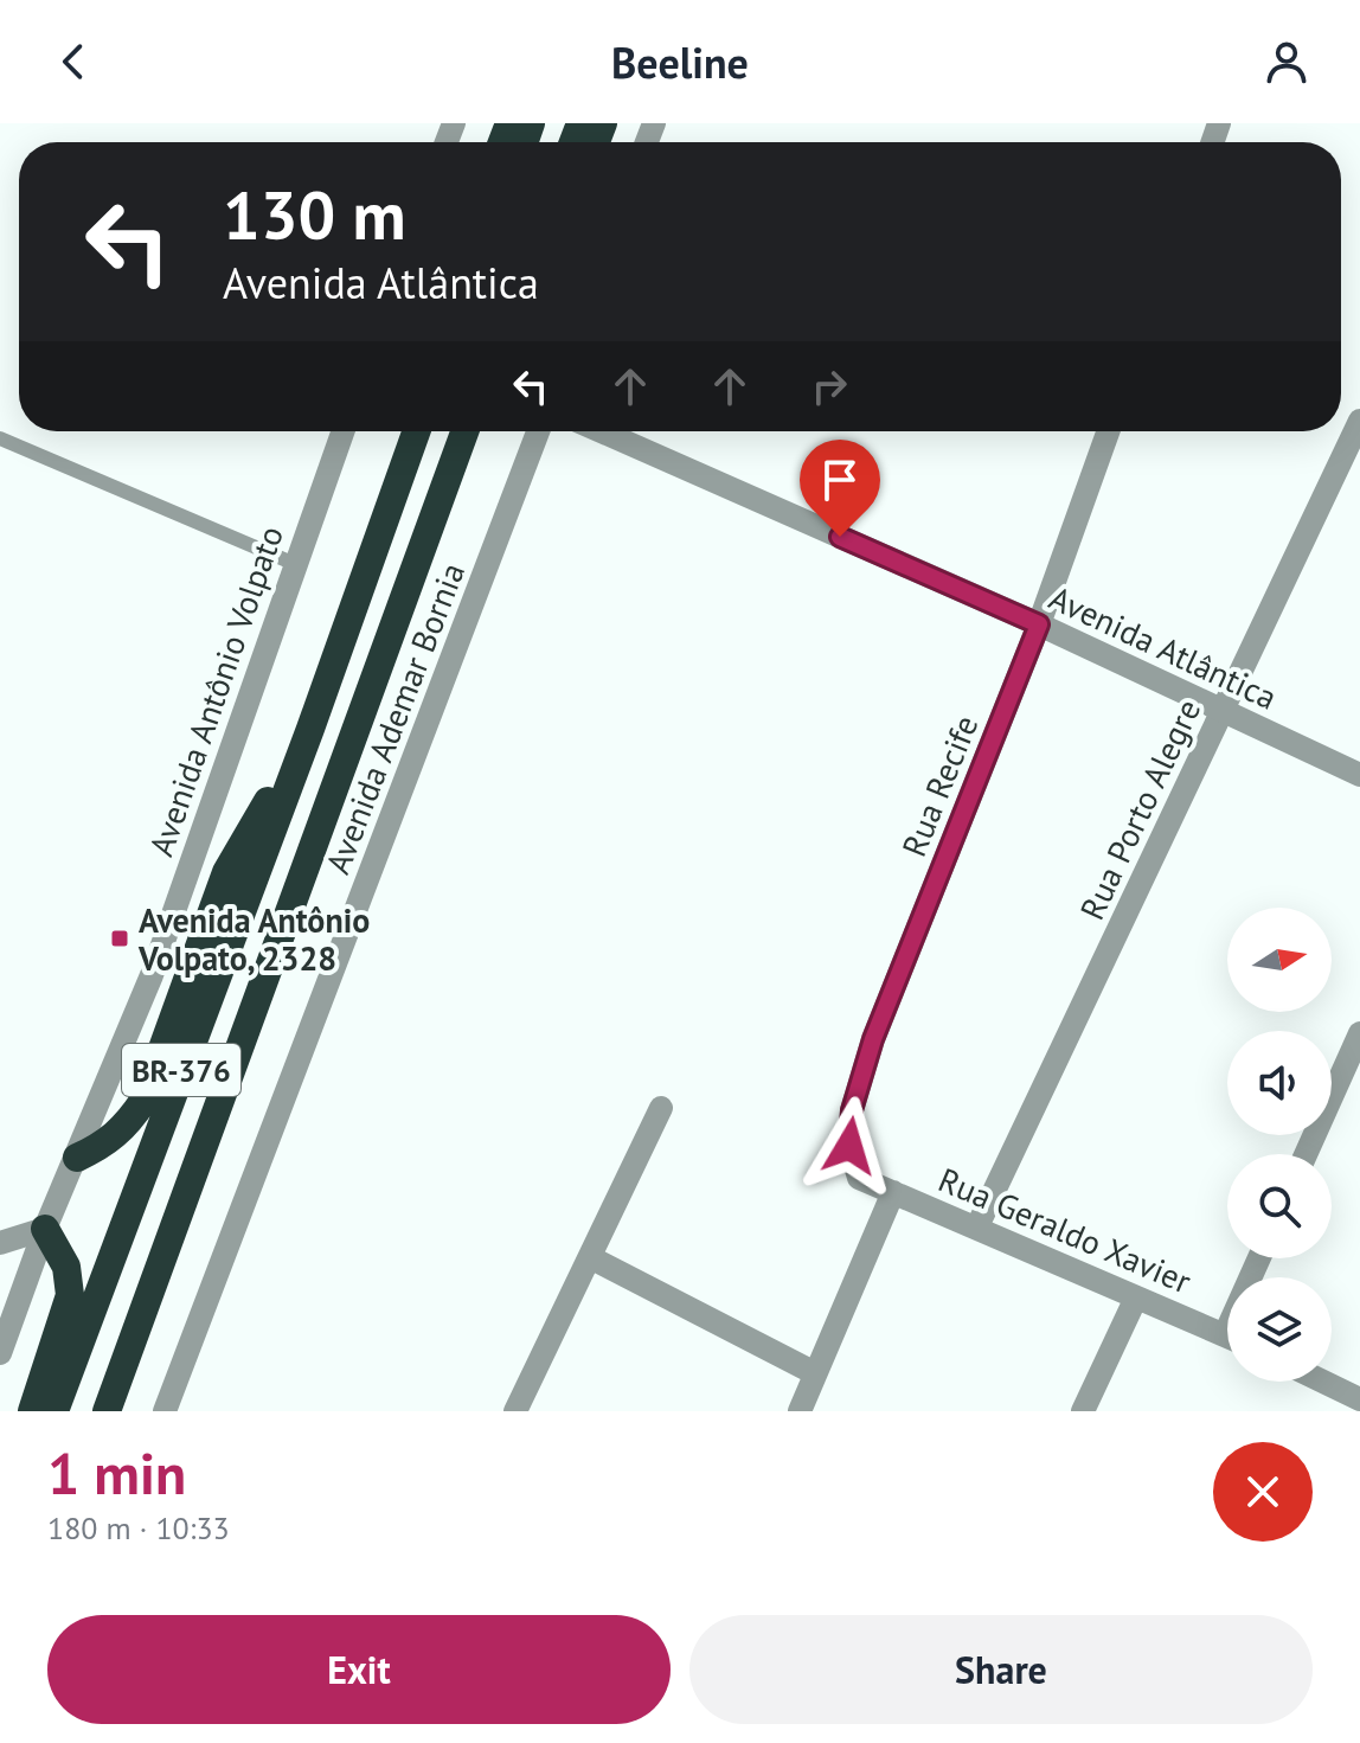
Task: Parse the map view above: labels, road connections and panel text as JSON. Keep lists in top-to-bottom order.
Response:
{
  "streets": {
    "highway": ["BR-376"],
    "street": [
      "Avenida Atlântica",
      "Avenida Antônio Volpato",
      "Avenida Ademar Bornia",
      "Rua Recife",
      "Rua Porto Alegre",
      "Rua Geraldo Xavier"
    ]
  },
  "crossings": [
    ["Avenida Atlântica", "Rua Recife"],
    ["Avenida Atlântica", "Rua Porto Alegre"],
    ["Rua Recife", "Rua Geraldo Xavier"],
    ["Rua Porto Alegre", "Rua Geraldo Xavier"]
  ],
  "places": {
    "transit": ["Avenida Antônio Volpato, 2328"]
  },
  "north": "right",
  "page": {
    "header": "Beeline",
    "turn": ["130 m", "Avenida Atlântica"],
    "heading": ["1 min", "180 m · 10:33"],
    "buttons": ["Exit", "Share"]
  }
}
